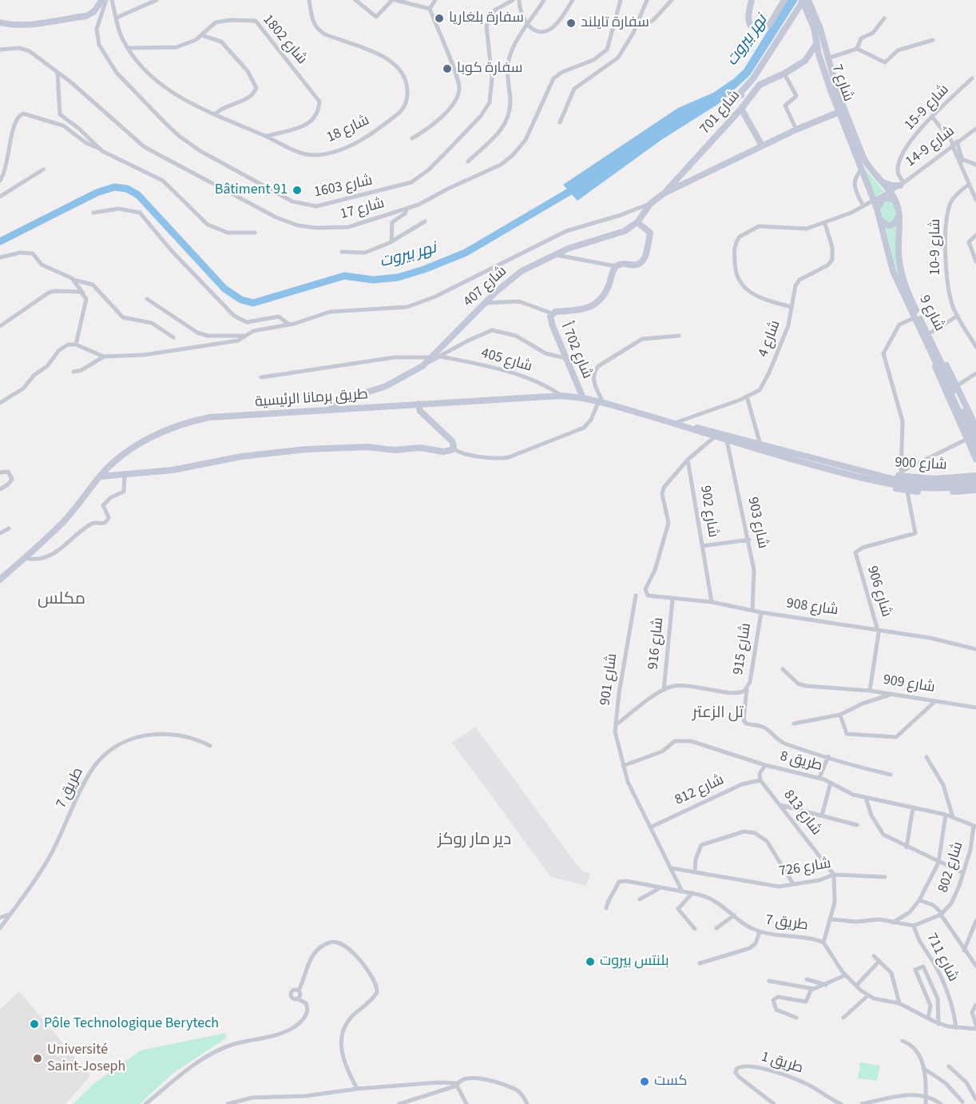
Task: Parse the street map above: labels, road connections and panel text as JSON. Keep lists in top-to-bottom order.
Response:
{
  "streets": {
    "main road": [
      "شارع 7",
      "شارع 701",
      "شارع 407",
      "شارع 9",
      "شارع 702 أ",
      "طريق برمانا الرئيسية",
      "شارع 900"
    ],
    "street": [
      "شارع 1802",
      "شارع 9-15",
      "شارع 18",
      "شارع 9-14",
      "شارع 1603",
      "شارع 17",
      "شارع 9-10",
      "شارع 4",
      "شارع 405",
      "شارع 902",
      "شارع 903",
      "شارع 906",
      "شارع 908",
      "شارع 916",
      "شارع 915",
      "شارع 901",
      "شارع 909",
      "طريق 8",
      "طريق 7",
      "شارع 812",
      "شارع 813",
      "شارع 802",
      "شارع 726",
      "7 طريق",
      "شارع 711",
      "طريق 1"
    ]
  },
  "crossings": [
    ["شارع 1802", "شارع 18"],
    ["شارع 9-15", "شارع 9-14"],
    ["شارع 701", "شارع 407"],
    ["شارع 9-14", "شارع 4"],
    ["شارع 407", "شارع 702 أ"],
    ["شارع 407", "طريق برمانا الرئيسية"],
    ["شارع 4", "طريق برمانا الرئيسية"],
    ["شارع 702 أ", "طريق برمانا الرئيسية"],
    ["شارع 405", "طريق برمانا الرئيسية"],
    ["شارع 900", "شارع 906"],
    ["شارع 902", "شارع 908"],
    ["شارع 903", "شارع 908"],
    ["شارع 906", "شارع 908"],
    ["شارع 906", "شارع 909"],
    ["شارع 908", "شارع 916"],
    ["شارع 908", "شارع 915"],
    ["شارع 908", "شارع 909"],
    ["شارع 916", "شارع 915"],
    ["شارع 915", "شارع 901"],
    ["شارع 901", "طريق 8"],
    ["طريق 8", "شارع 802"],
    ["شارع 812", "شارع 813"],
    ["شارع 813", "شارع 726"],
    ["7 طريق", "شارع 711"]
  ],
  "districts": ["مكلس", "تل الزعتر", "دير مار روكز"],
  "water": ["نهر بيروت"],
  "places": [
    "سفارة بلغاريا",
    "سفارة تايلند",
    "سفارة كوبا",
    "Bâtiment 91",
    "بلنتس بيروت",
    "Pôle Technologique Berytech",
    "Université Saint-Joseph",
    "كست"
  ]
}
